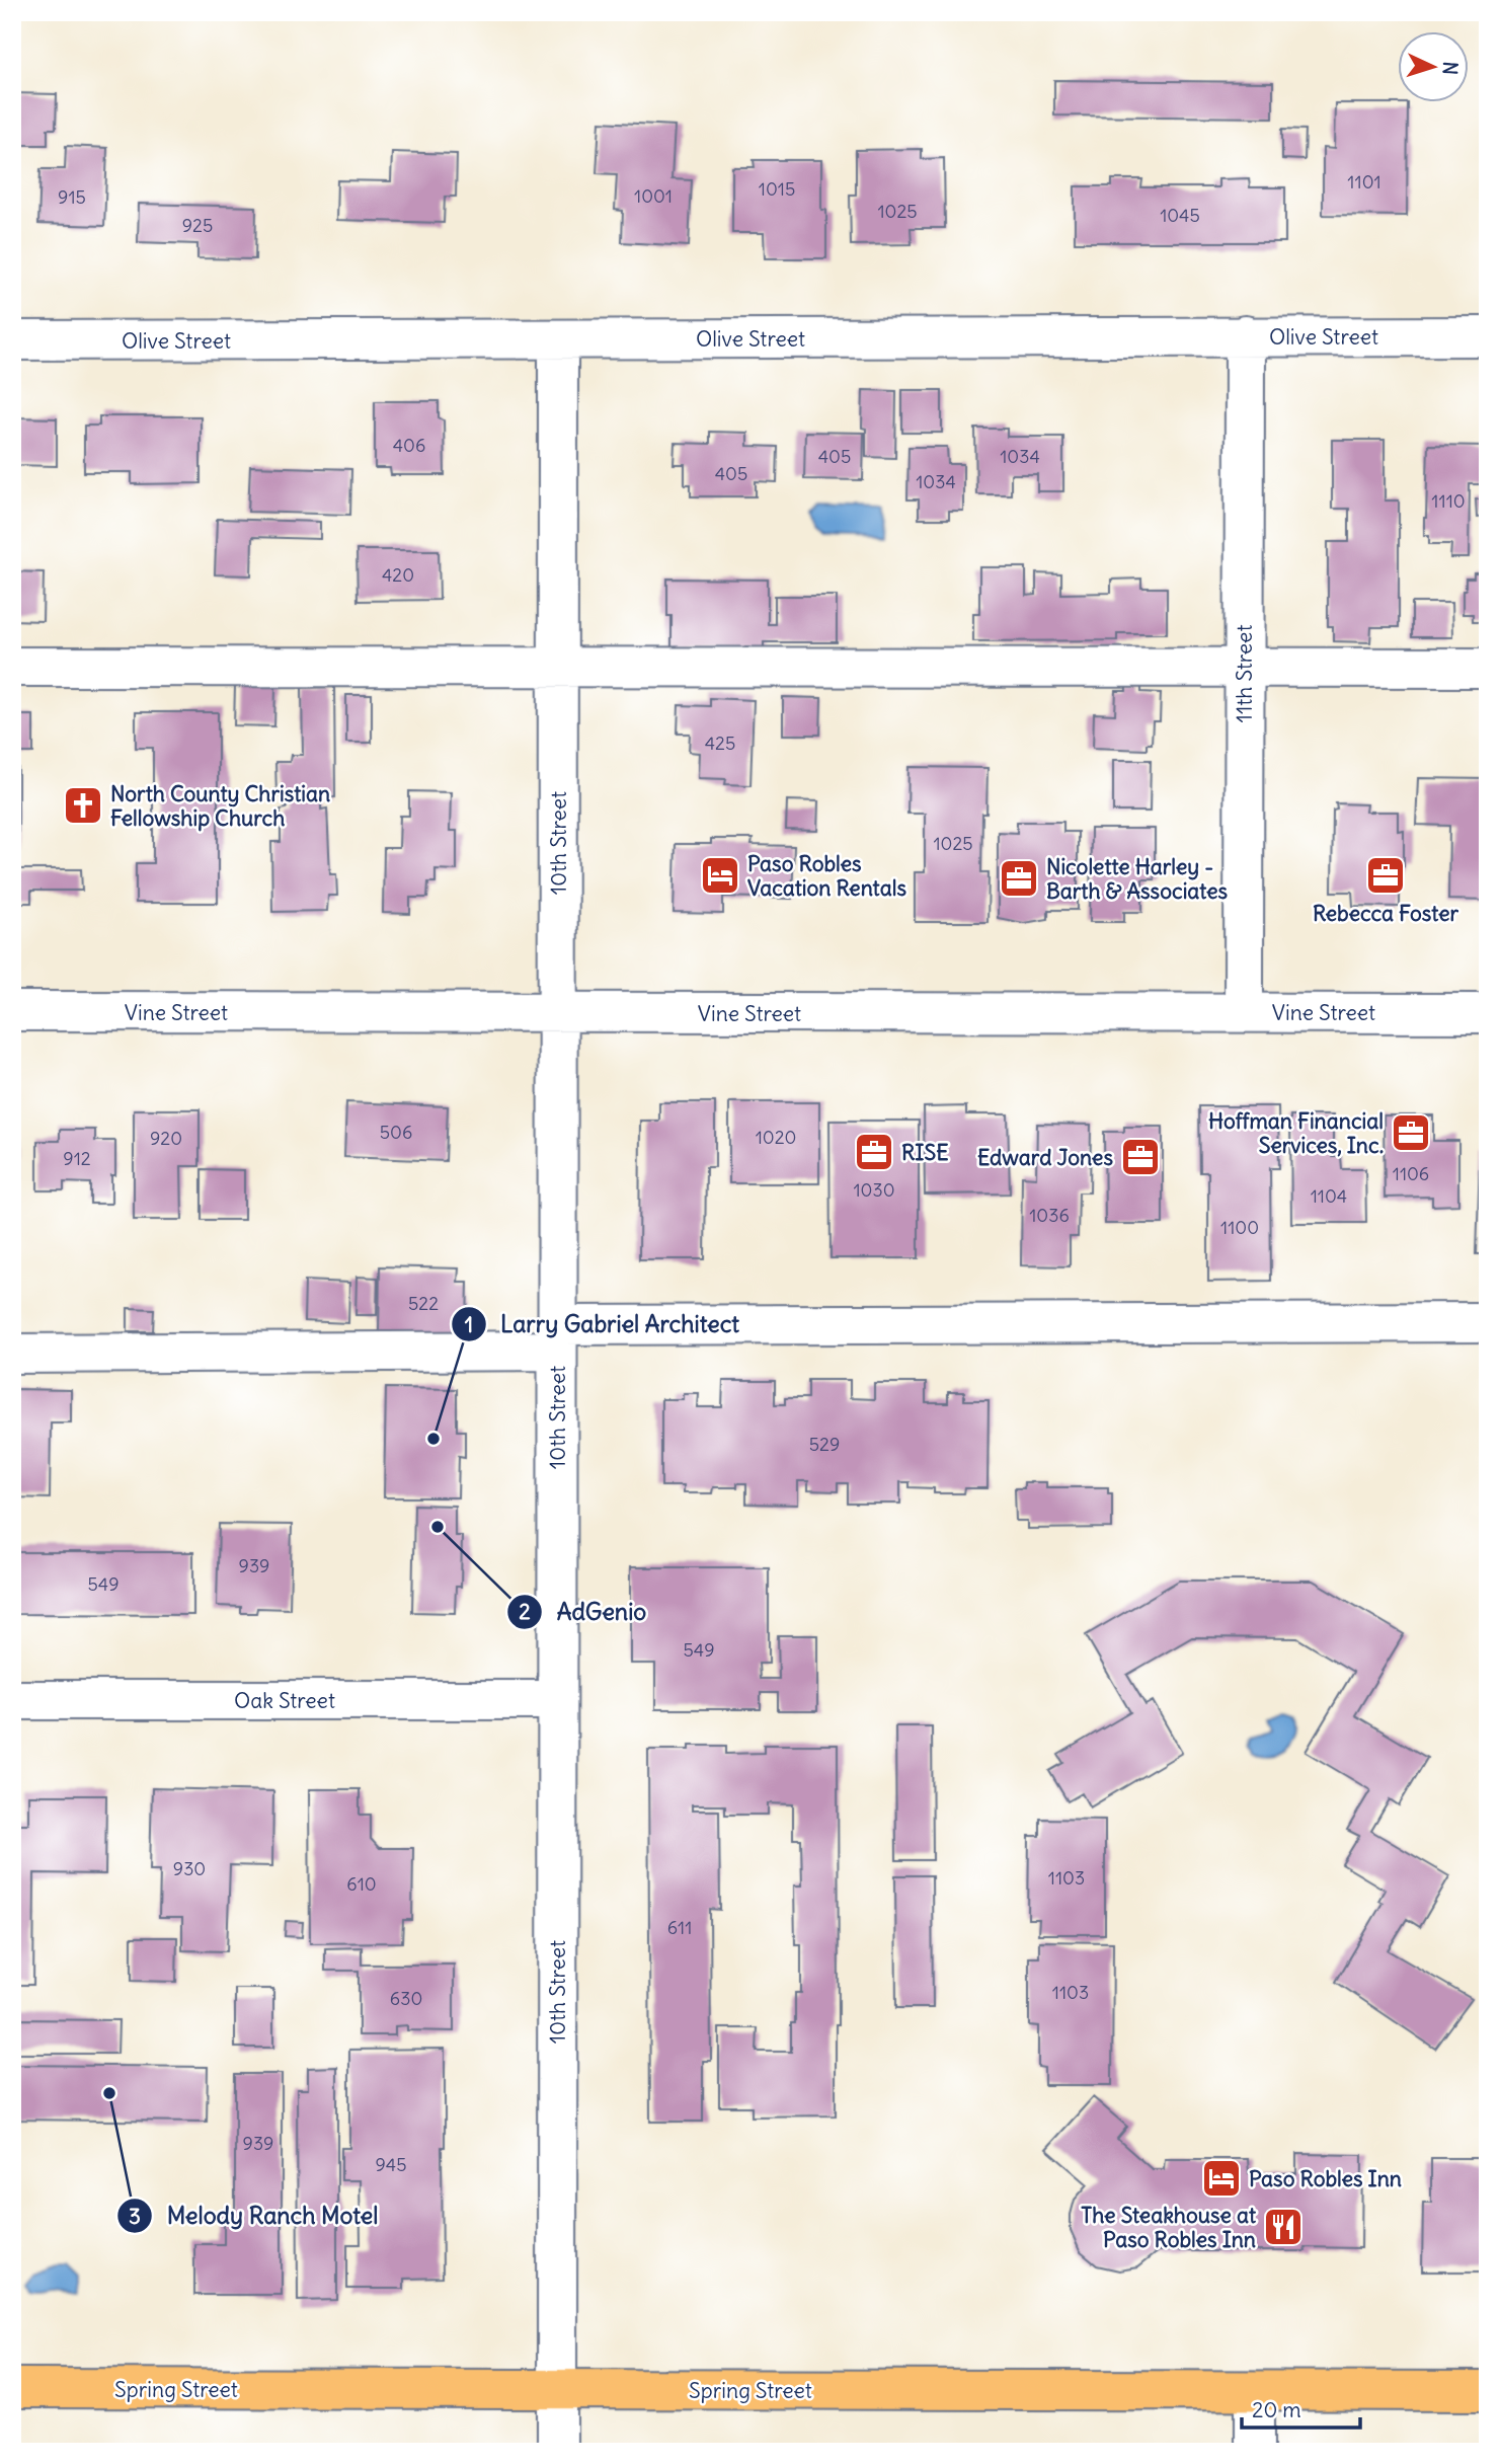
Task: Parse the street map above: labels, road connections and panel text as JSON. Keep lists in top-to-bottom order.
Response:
{
  "streets": {
    "main road": ["Spring Street"],
    "street": [
      "Olive Street",
      "11th Street",
      "10th Street",
      "Vine Street",
      "Oak Street"
    ]
  },
  "crossings": [
    ["Olive Street", "11th Street"],
    ["Olive Street", "10th Street"],
    ["11th Street", "Vine Street"],
    ["10th Street", "Vine Street"],
    ["10th Street", "Oak Street"],
    ["10th Street", "Spring Street"]
  ],
  "places": {
    "church": ["North County Christian Fellowship Church"],
    "hotel": ["Paso Robles Vacation Rentals", "Paso Robles Inn"],
    "office": [
      "Rebecca Foster",
      "Nicolette Harley - Barth & Associates",
      "Hoffman Financial Services, Inc.",
      "RISE",
      "Edward Jones"
    ],
    "other": ["Larry Gabriel Architect", "AdGenio", "Melody Ranch Motel"],
    "restaurant": ["The Steakhouse at Paso Robles Inn"]
  },
  "house_numbers": [
    "1101",
    "1015",
    "1001",
    "915",
    "1025",
    "1045",
    "925",
    "406",
    "405",
    "1034",
    "405",
    "1034",
    "1110",
    "420",
    "425",
    "1025",
    "506",
    "1020",
    "920",
    "912",
    "1106",
    "1030",
    "1104",
    "1036",
    "1100",
    "522",
    "529",
    "939",
    "549",
    "549",
    "930",
    "1103",
    "610",
    "611",
    "1103",
    "630",
    "939",
    "945"
  ],
  "scale_bar": "20 m",
  "north": "right"
}
